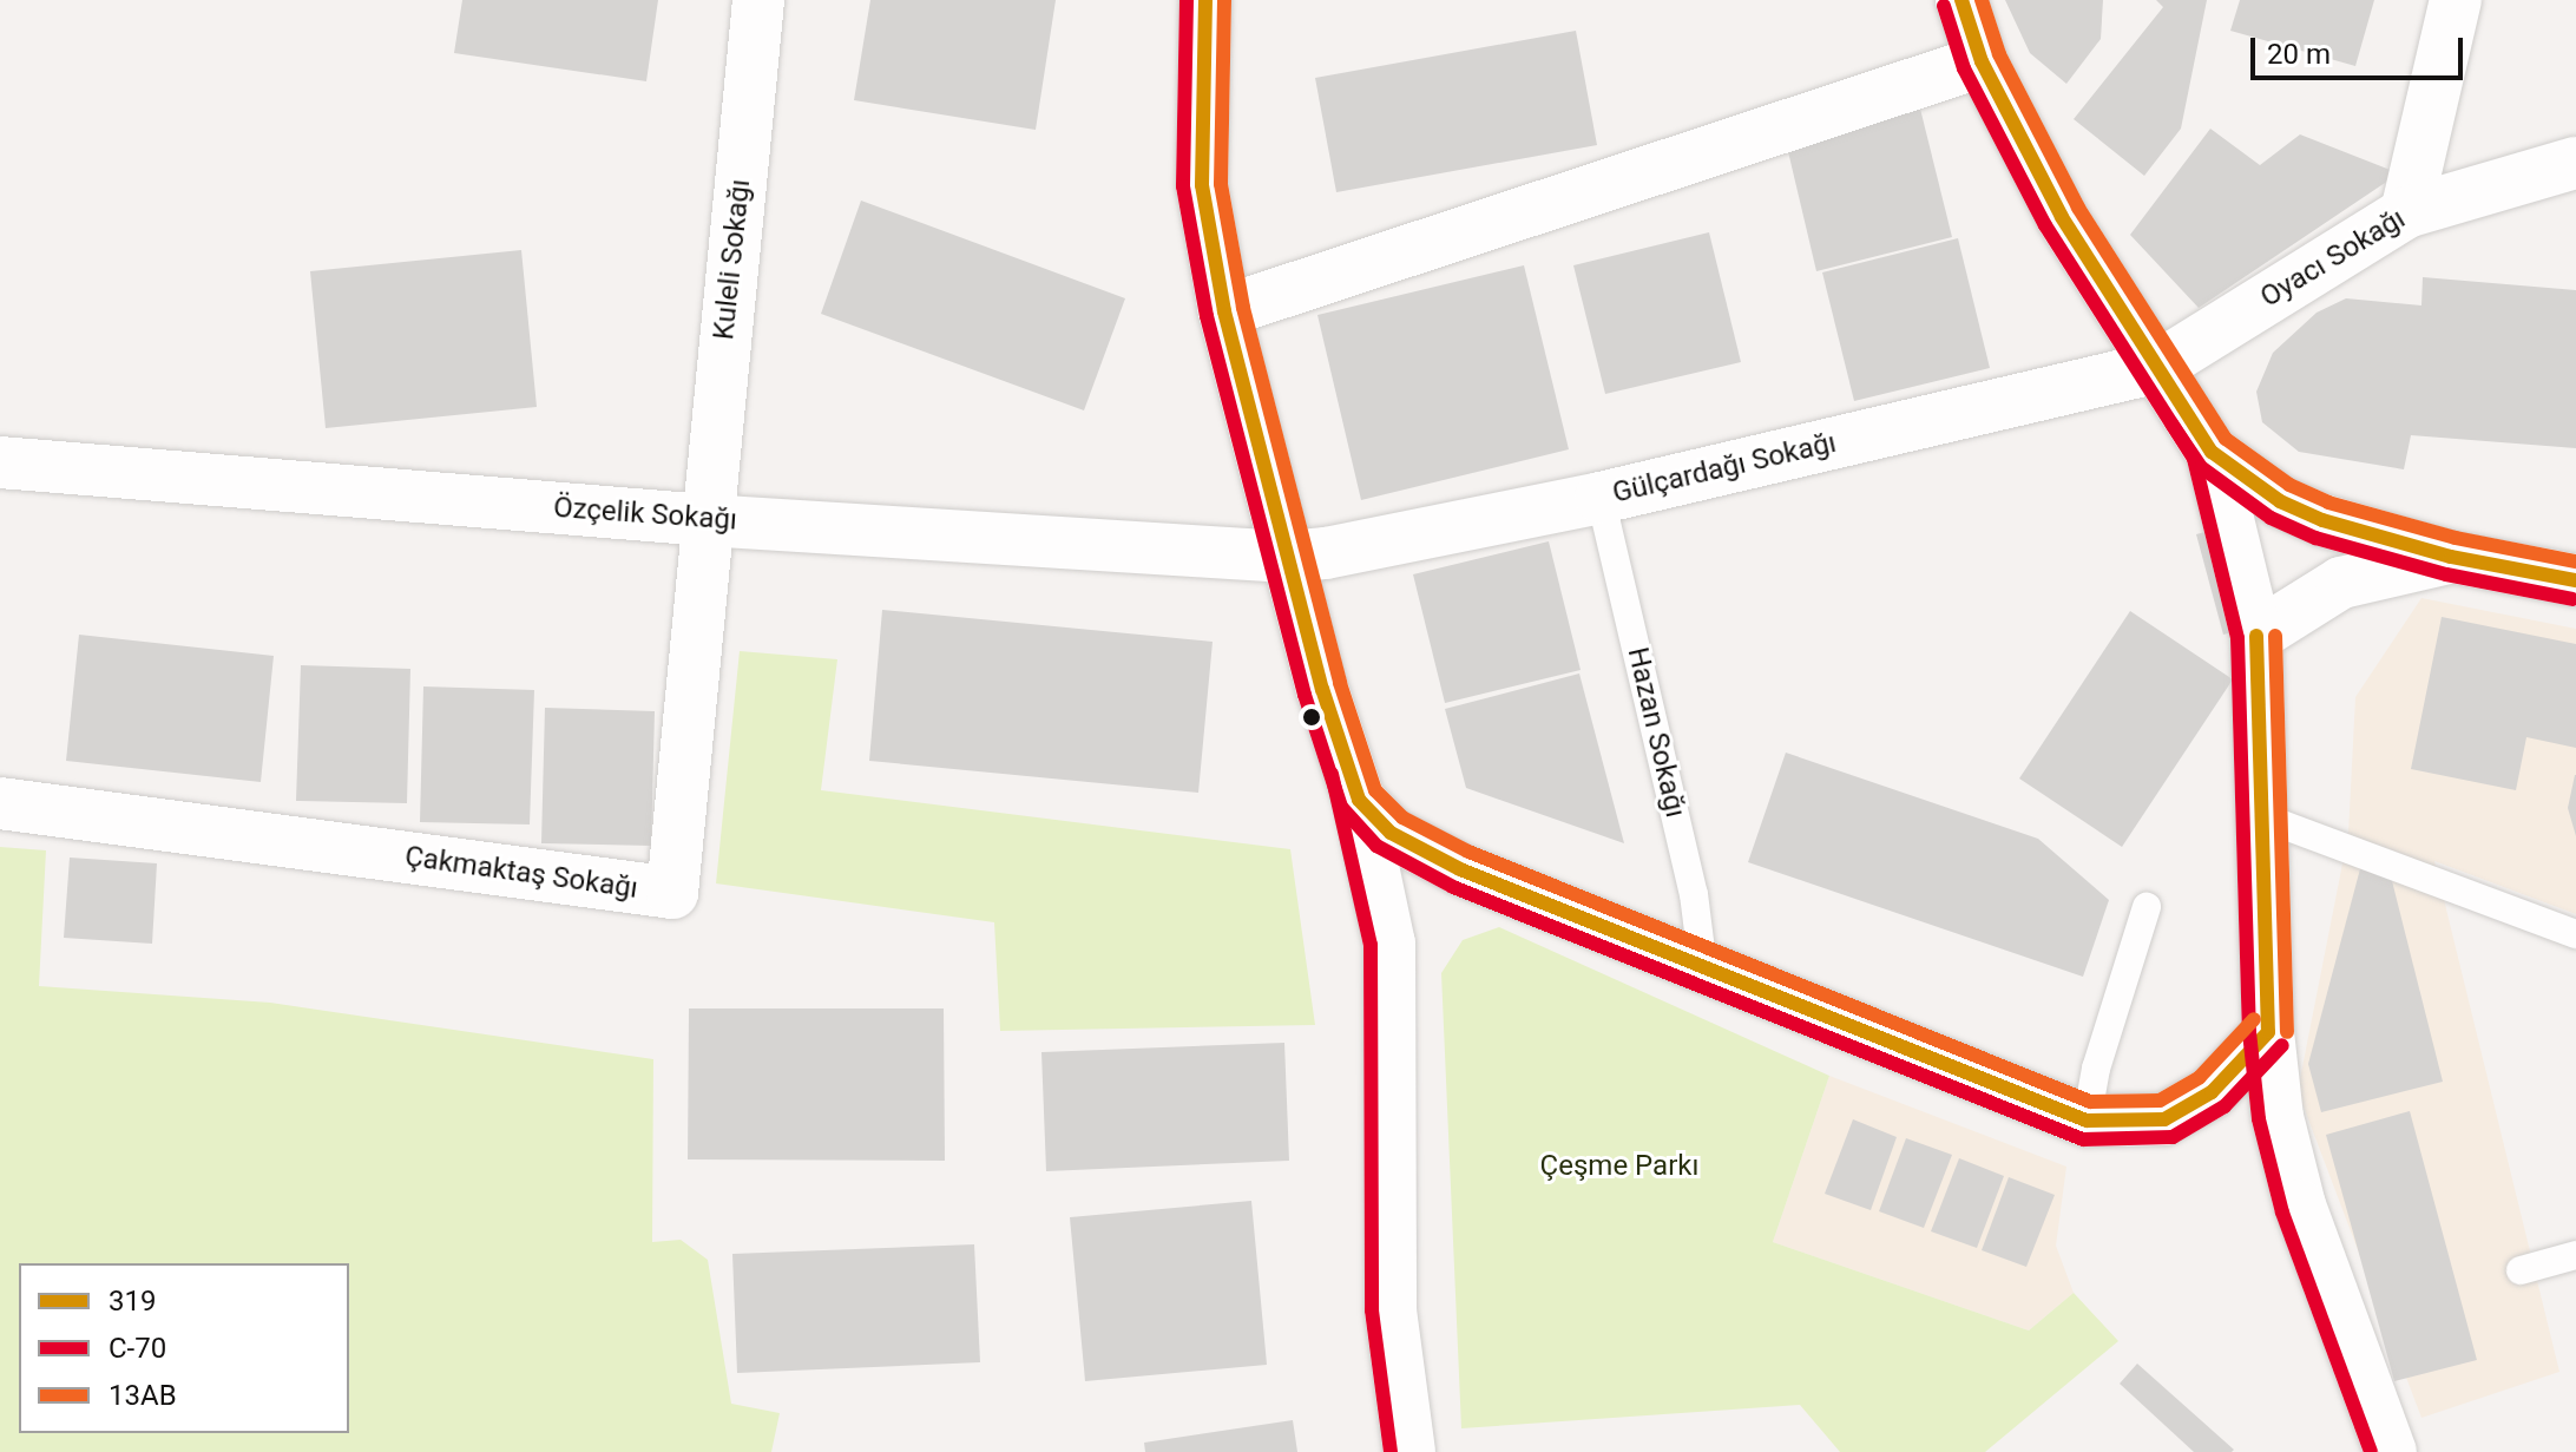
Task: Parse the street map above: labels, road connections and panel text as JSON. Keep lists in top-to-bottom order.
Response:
{
  "streets": {
    "street": [
      "Oyacı Sokağı",
      "Kuleli Sokağı",
      "Gülçardağı Sokağı",
      "Özçelik Sokağı",
      "Çakmaktaş Sokağı"
    ],
    "lane": ["Hazan Sokağı"]
  },
  "crossings": [
    ["Oyacı Sokağı", "Gülçardağı Sokağı"],
    ["Kuleli Sokağı", "Özçelik Sokağı"],
    ["Kuleli Sokağı", "Çakmaktaş Sokağı"],
    ["Gülçardağı Sokağı", "Özçelik Sokağı"],
    ["Gülçardağı Sokağı", "Hazan Sokağı"],
    ["Özçelik Sokağı", "Çakmaktaş Sokağı"]
  ],
  "parks": ["Çeşme Parkı"],
  "lines": ["transit line 319", "transit line C-70", "transit line 13AB"],
  "legend": ["319", "C-70", "13AB"],
  "scale_bar": "20 m"
}
